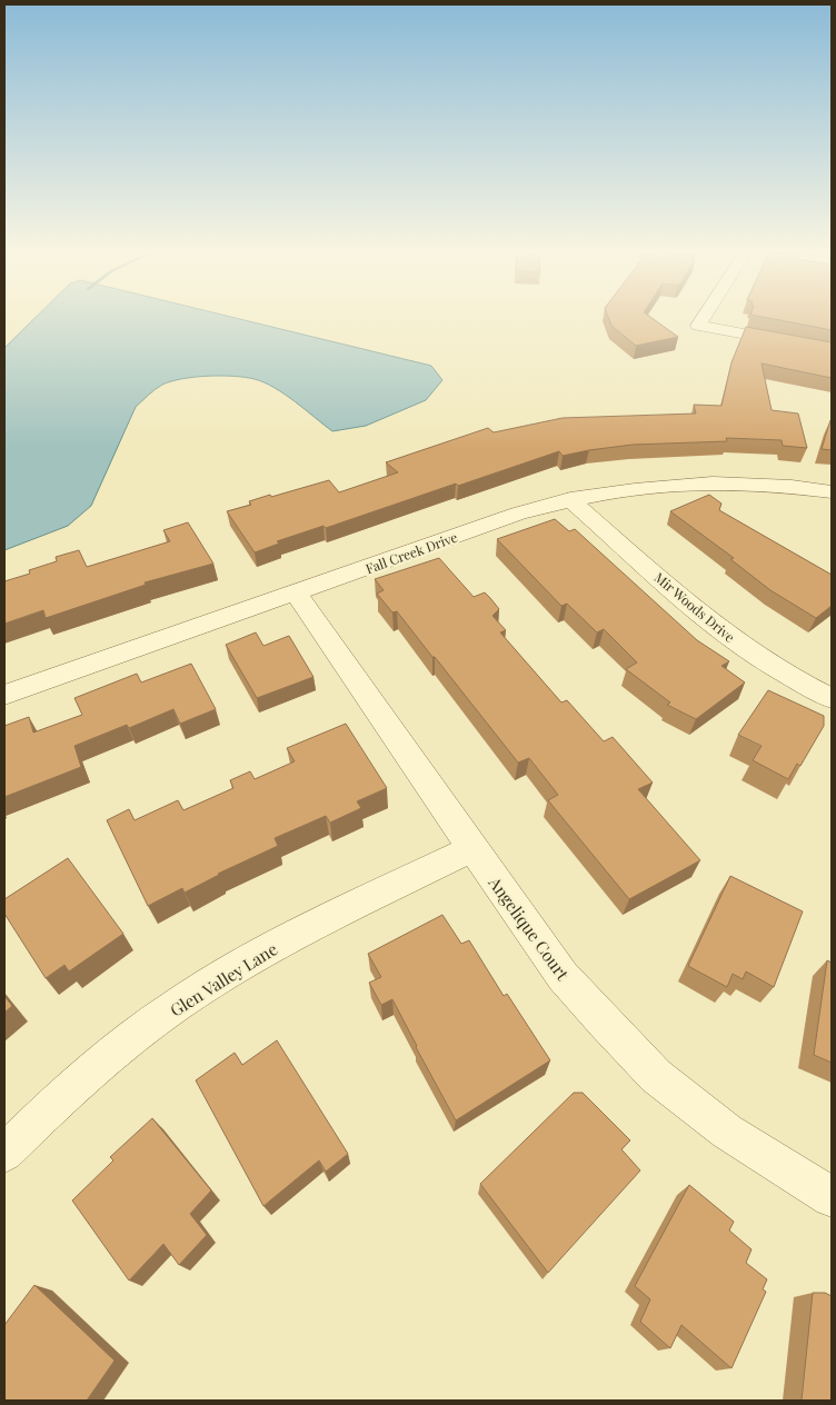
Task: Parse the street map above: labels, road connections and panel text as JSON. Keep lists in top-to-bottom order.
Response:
{
  "streets": {
    "street": [
      "Fall Creek Drive",
      "Mir Woods Drive",
      "Angelique Court",
      "Glen Valley Lane"
    ]
  },
  "crossings": [
    ["Fall Creek Drive", "Mir Woods Drive"],
    ["Fall Creek Drive", "Angelique Court"],
    ["Angelique Court", "Glen Valley Lane"]
  ]
}
